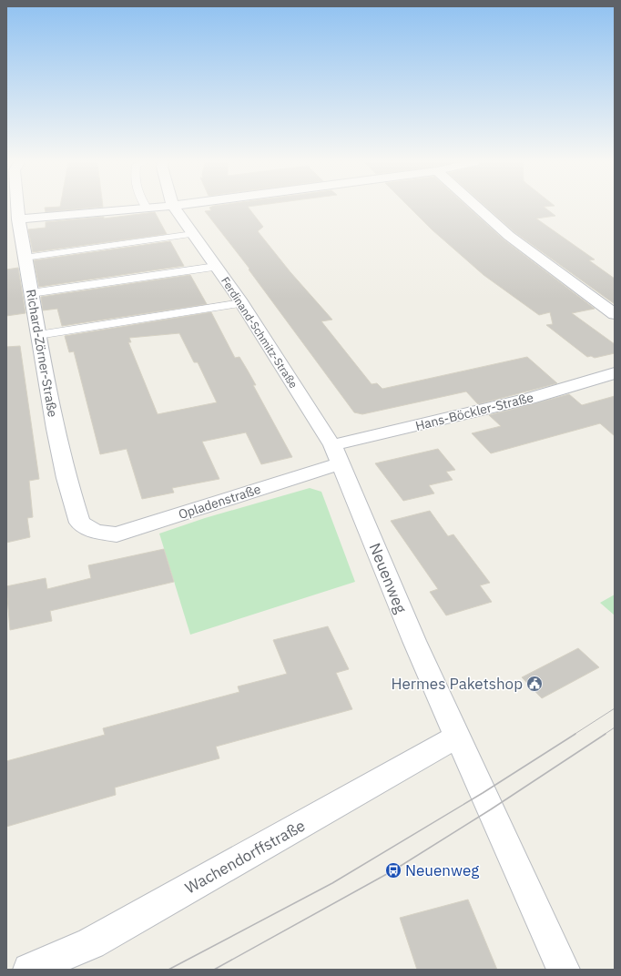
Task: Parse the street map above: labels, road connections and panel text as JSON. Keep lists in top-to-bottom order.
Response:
{
  "streets": {
    "street": [
      "Ferdinand-Schmitz-Straße",
      "Richard-Zörner-Straße",
      "Hans-Böckler-Straße",
      "Opladenstraße",
      "Neuenweg",
      "Wachendorffstraße"
    ]
  },
  "crossings": [
    ["Ferdinand-Schmitz-Straße", "Hans-Böckler-Straße"],
    ["Ferdinand-Schmitz-Straße", "Opladenstraße"],
    ["Ferdinand-Schmitz-Straße", "Neuenweg"],
    ["Richard-Zörner-Straße", "Opladenstraße"],
    ["Hans-Böckler-Straße", "Opladenstraße"],
    ["Hans-Böckler-Straße", "Neuenweg"],
    ["Opladenstraße", "Neuenweg"],
    ["Neuenweg", "Wachendorffstraße"]
  ],
  "places": {
    "public building": ["Hermes Paketshop"],
    "bus stop": ["Neuenweg"]
  }
}
